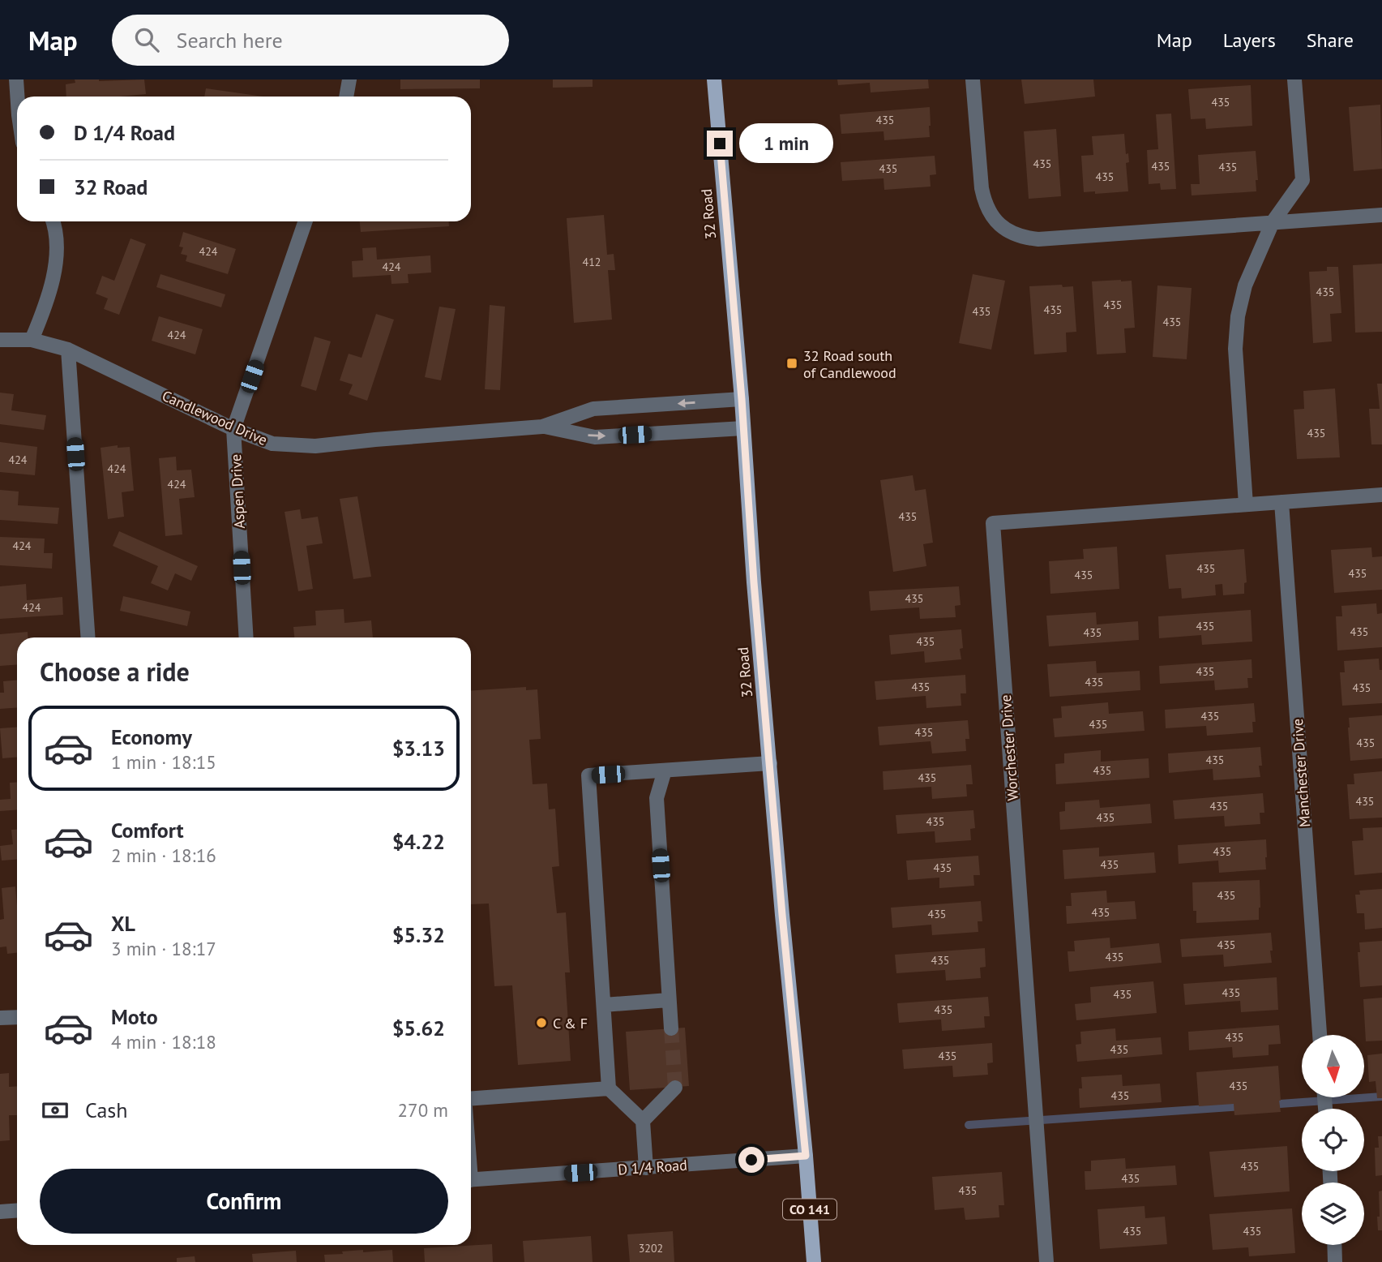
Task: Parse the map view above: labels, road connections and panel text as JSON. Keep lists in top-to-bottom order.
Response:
{
  "streets": {
    "main road": ["32 Road", "CO 141"],
    "street": [
      "Candlewood Drive",
      "Aspen Drive",
      "Worchester Drive",
      "Manchester Drive",
      "D 1/4 Road"
    ]
  },
  "crossings": [
    ["32 Road", "Candlewood Drive"],
    ["32 Road", "D 1/4 Road"],
    ["Candlewood Drive", "Aspen Drive"],
    ["Worchester Drive", "Manchester Drive"]
  ],
  "places": {
    "transit": ["32 Road south of Candlewood"],
    "other": ["C & F"]
  },
  "house_numbers": [
    "435",
    "435",
    "435",
    "435",
    "435",
    "435",
    "435",
    "424",
    "412",
    "424",
    "435",
    "435",
    "435",
    "435",
    "435",
    "424",
    "435",
    "424",
    "424",
    "424",
    "435",
    "424",
    "435",
    "435",
    "435",
    "435",
    "424",
    "435",
    "435",
    "435",
    "435",
    "435",
    "435",
    "435",
    "435",
    "435",
    "435",
    "435",
    "435",
    "435",
    "435",
    "435",
    "435",
    "435",
    "435",
    "435",
    "435",
    "435",
    "435",
    "435",
    "435",
    "435",
    "435",
    "435",
    "435",
    "435",
    "435",
    "435",
    "435",
    "435",
    "435",
    "435",
    "435",
    "435",
    "435",
    "435",
    "435",
    "435",
    "3202"
  ],
  "north": "bottom",
  "page": {
    "header": "Map",
    "search": "Search here",
    "nav": ["Map", "Layers", "Share"],
    "banner": ["D 1/4 Road", "32 Road"],
    "bubble": "1 min",
    "heading": "Choose a ride",
    "list": [
      {
        "name": "Economy",
        "note": "1 min · 18:15",
        "value": "$3.13"
      },
      {
        "name": "Comfort",
        "note": "2 min · 18:16",
        "value": "$4.22"
      },
      {
        "name": "XL",
        "note": "3 min · 18:17",
        "value": "$5.32"
      },
      {
        "name": "Moto",
        "note": "4 min · 18:18",
        "value": "$5.62"
      }
    ],
    "pay": ["Cash", "270 m"],
    "buttons": "Confirm"
  }
}
